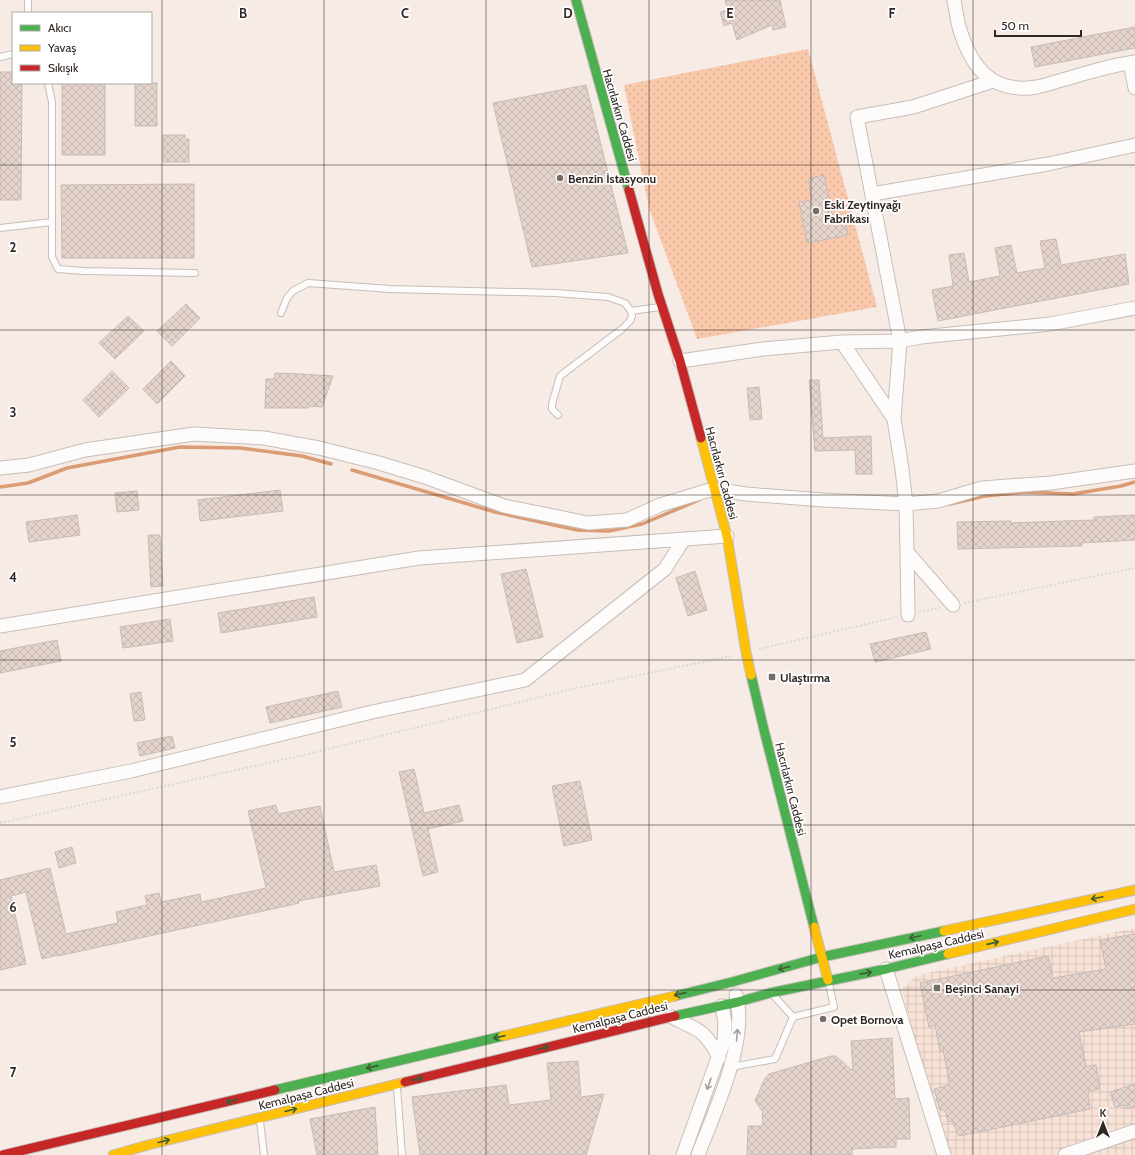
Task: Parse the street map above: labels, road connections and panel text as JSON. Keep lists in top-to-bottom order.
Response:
{
  "streets": {
    "main road": ["Hacırlarkırı Caddesi", "Kemalpaşa Caddesi"]
  },
  "crossings": [
    ["Hacırlarkırı Caddesi", "Kemalpaşa Caddesi"]
  ],
  "places": {
    "other": ["Benzin İstasyonu", "Eski Zeytinyağı Fabrikası", "Opet Bornova"],
    "transit": ["Ulaştırma", "Beşinci Sanayi"]
  },
  "legend": ["Akıcı", "Yavaş", "Sıkışık"],
  "scale_bar": "50 m",
  "north": "top",
  "grid": {
    "columns": [
      "B",
      "C",
      "D",
      "E",
      "F"
    ],
    "rows": [
      "2",
      "3",
      "4",
      "5",
      "6",
      "7"
    ]
  }
}
